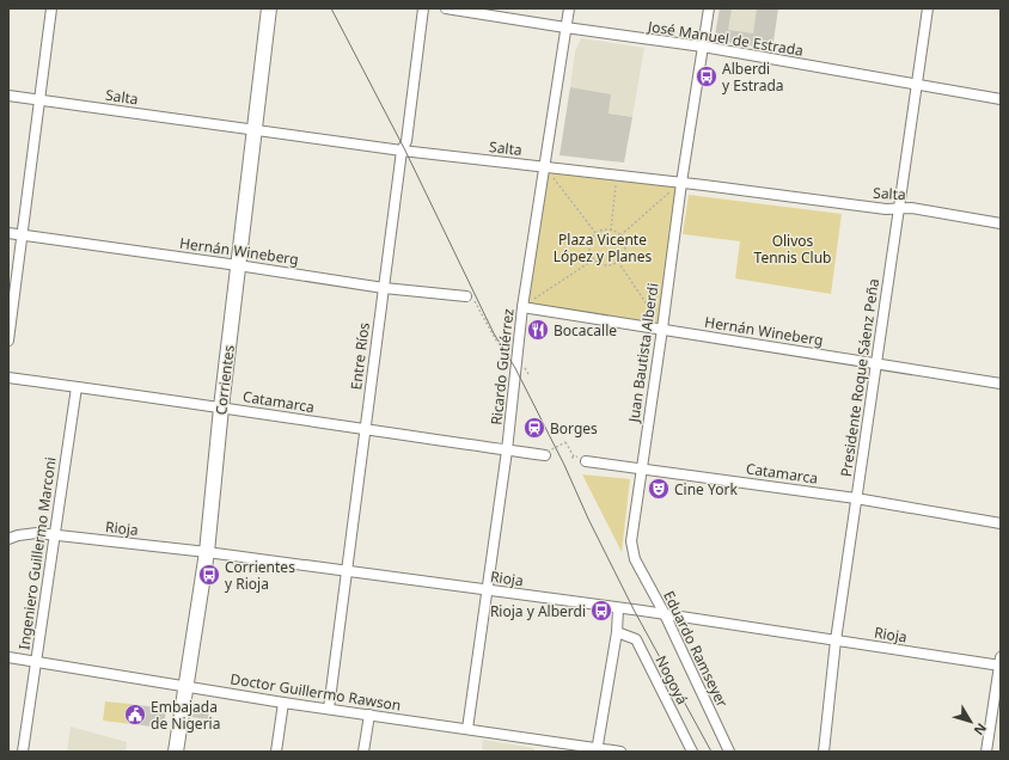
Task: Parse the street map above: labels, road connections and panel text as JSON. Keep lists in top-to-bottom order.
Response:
{
  "streets": {
    "street": [
      "José Manuel de Estrada",
      "Salta",
      "Hernán Wineberg",
      "Juan Bautista Alberdi",
      "Entre Ríos",
      "Ricardo Gutiérrez",
      "Presidente Roque Sáenz Peña",
      "Corrientes",
      "Catamarca",
      "Rioja",
      "Ingeniero Guillermo Marconi",
      "Eduardo Ramseyer",
      "Nogoyá",
      "Doctor Guillermo Rawson"
    ]
  },
  "crossings": [
    ["José Manuel de Estrada", "Juan Bautista Alberdi"],
    ["José Manuel de Estrada", "Ricardo Gutiérrez"],
    ["José Manuel de Estrada", "Presidente Roque Sáenz Peña"],
    ["Salta", "Juan Bautista Alberdi"],
    ["Salta", "Entre Ríos"],
    ["Salta", "Ricardo Gutiérrez"],
    ["Salta", "Presidente Roque Sáenz Peña"],
    ["Salta", "Corrientes"],
    ["Hernán Wineberg", "Juan Bautista Alberdi"],
    ["Hernán Wineberg", "Entre Ríos"],
    ["Hernán Wineberg", "Ricardo Gutiérrez"],
    ["Hernán Wineberg", "Presidente Roque Sáenz Peña"],
    ["Hernán Wineberg", "Corrientes"],
    ["Juan Bautista Alberdi", "Catamarca"],
    ["Juan Bautista Alberdi", "Eduardo Ramseyer"],
    ["Entre Ríos", "Catamarca"],
    ["Entre Ríos", "Rioja"],
    ["Entre Ríos", "Doctor Guillermo Rawson"],
    ["Ricardo Gutiérrez", "Catamarca"],
    ["Ricardo Gutiérrez", "Rioja"],
    ["Ricardo Gutiérrez", "Doctor Guillermo Rawson"],
    ["Presidente Roque Sáenz Peña", "Catamarca"],
    ["Presidente Roque Sáenz Peña", "Rioja"],
    ["Corrientes", "Catamarca"],
    ["Corrientes", "Rioja"],
    ["Corrientes", "Doctor Guillermo Rawson"],
    ["Catamarca", "Ingeniero Guillermo Marconi"],
    ["Rioja", "Ingeniero Guillermo Marconi"],
    ["Rioja", "Eduardo Ramseyer"],
    ["Ingeniero Guillermo Marconi", "Doctor Guillermo Rawson"]
  ],
  "parks": ["Plaza Vicente López y Planes", "Olivos Tennis Club"],
  "places": {
    "bus stop": ["Alberdi y Estrada", "Corrientes y Rioja", "Rioja y Alberdi"],
    "restaurant": ["Bocacalle"],
    "station": ["Borges"],
    "theatre": ["Cine York"],
    "public building": ["Embajada de Nigeria"]
  },
  "north": "bottom right"
}
